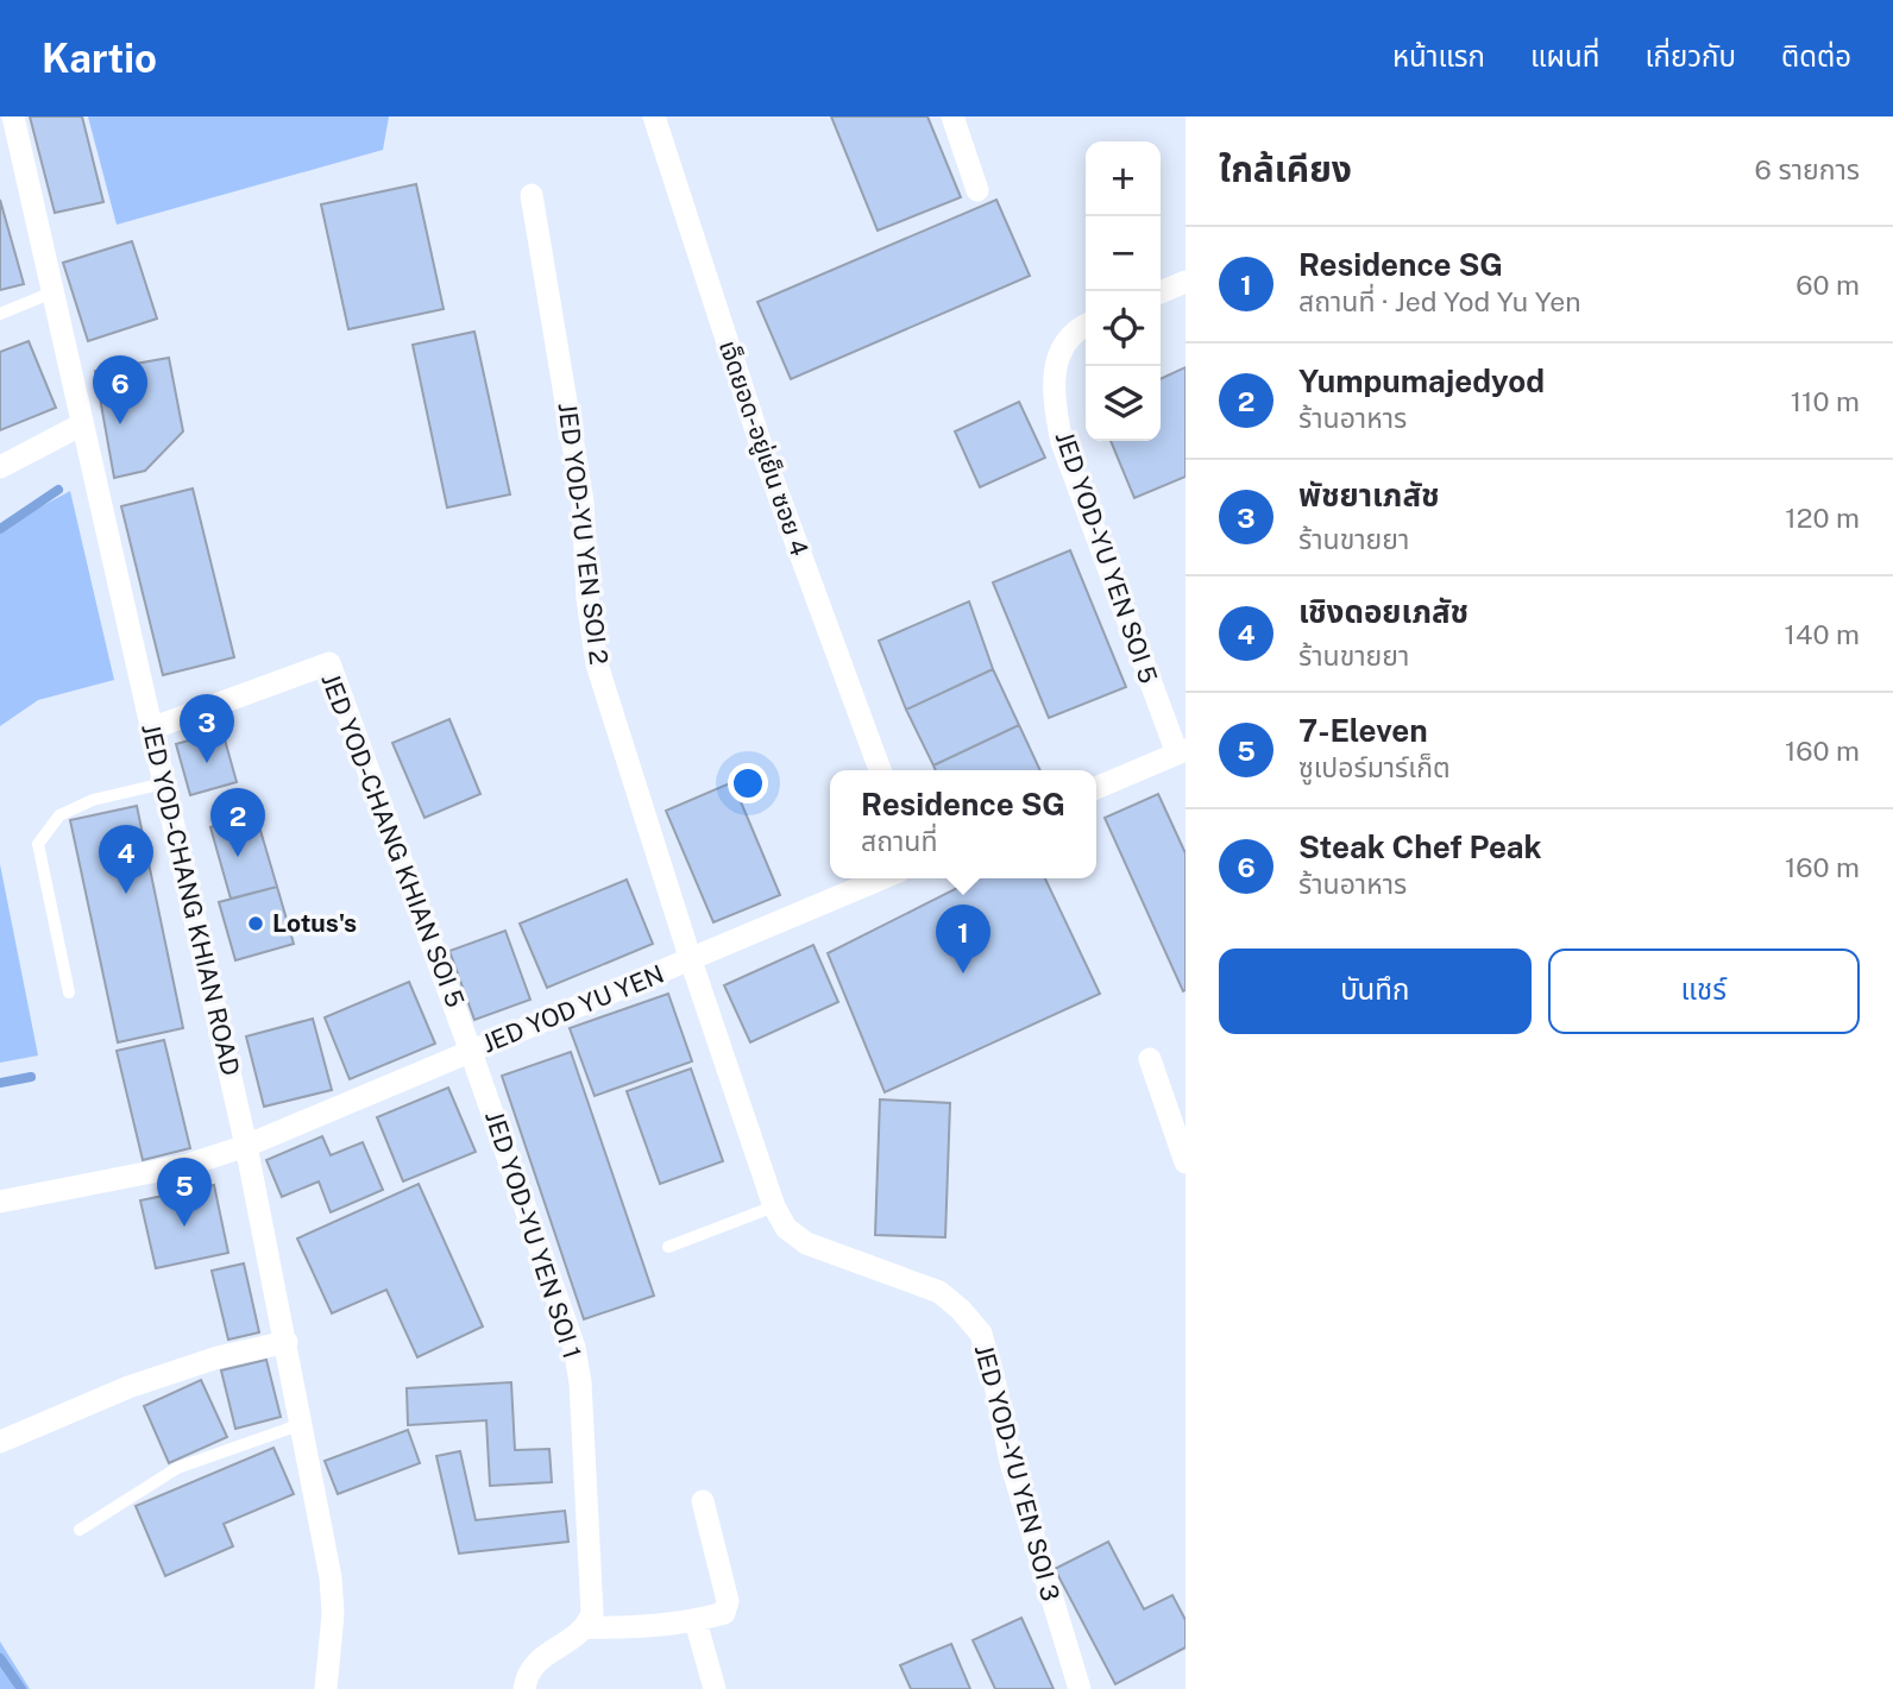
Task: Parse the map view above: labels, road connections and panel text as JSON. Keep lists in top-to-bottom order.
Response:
{
  "streets": {
    "street": [
      "เจ็ดยอด-อยู่เย็น ซอย 4",
      "JED YOD-YU YEN SOI 2",
      "JED YOD-YU YEN SOI 5",
      "JED YOD-CHANG KHIAN SOI 5",
      "JED YOD-CHANG KHIAN ROAD",
      "JED YOD YU YEN",
      "JED YOD-YU YEN SOI 1",
      "JED YOD-YU YEN SOI 3"
    ]
  },
  "crossings": [
    ["JED YOD-YU YEN SOI 2", "JED YOD YU YEN"],
    ["JED YOD-YU YEN SOI 2", "JED YOD-YU YEN SOI 3"],
    ["JED YOD-CHANG KHIAN SOI 5", "JED YOD-CHANG KHIAN ROAD"],
    ["JED YOD-CHANG KHIAN SOI 5", "JED YOD YU YEN"],
    ["JED YOD-CHANG KHIAN SOI 5", "JED YOD-YU YEN SOI 1"],
    ["JED YOD-CHANG KHIAN ROAD", "JED YOD YU YEN"],
    ["JED YOD YU YEN", "JED YOD-YU YEN SOI 1"],
    ["JED YOD YU YEN", "JED YOD-YU YEN SOI 3"]
  ],
  "places": ["Lotus's"],
  "page": {
    "header": "Kartio",
    "nav": [
      "หน้าแรก",
      "แผนที่",
      "เกี่ยวกับ",
      "ติดต่อ"
    ],
    "heading": ["ใกล้เคียง", "6 รายการ"],
    "map_buttons": ["+", "−"],
    "list": [
      {
        "mark": "1",
        "name": "Residence SG",
        "note": "สถานที่ · Jed Yod Yu Yen",
        "value": "60 m"
      },
      {
        "mark": "2",
        "name": "Yumpumajedyod",
        "note": "ร้านอาหาร",
        "value": "110 m"
      },
      {
        "mark": "3",
        "name": "พัชยาเภสัช",
        "note": "ร้านขายยา",
        "value": "120 m"
      },
      {
        "mark": "4",
        "name": "เชิงดอยเภสัช",
        "note": "ร้านขายยา",
        "value": "140 m"
      },
      {
        "mark": "5",
        "name": "7-Eleven",
        "note": "ซูเปอร์มาร์เก็ต",
        "value": "160 m"
      },
      {
        "mark": "6",
        "name": "Steak Chef Peak",
        "note": "ร้านอาหาร",
        "value": "160 m"
      }
    ],
    "pins": [
      "6",
      "3",
      "2",
      "4",
      "1",
      "5"
    ],
    "popup": ["Residence SG", "สถานที่"],
    "buttons": ["บันทึก", "แชร์"]
  }
}
